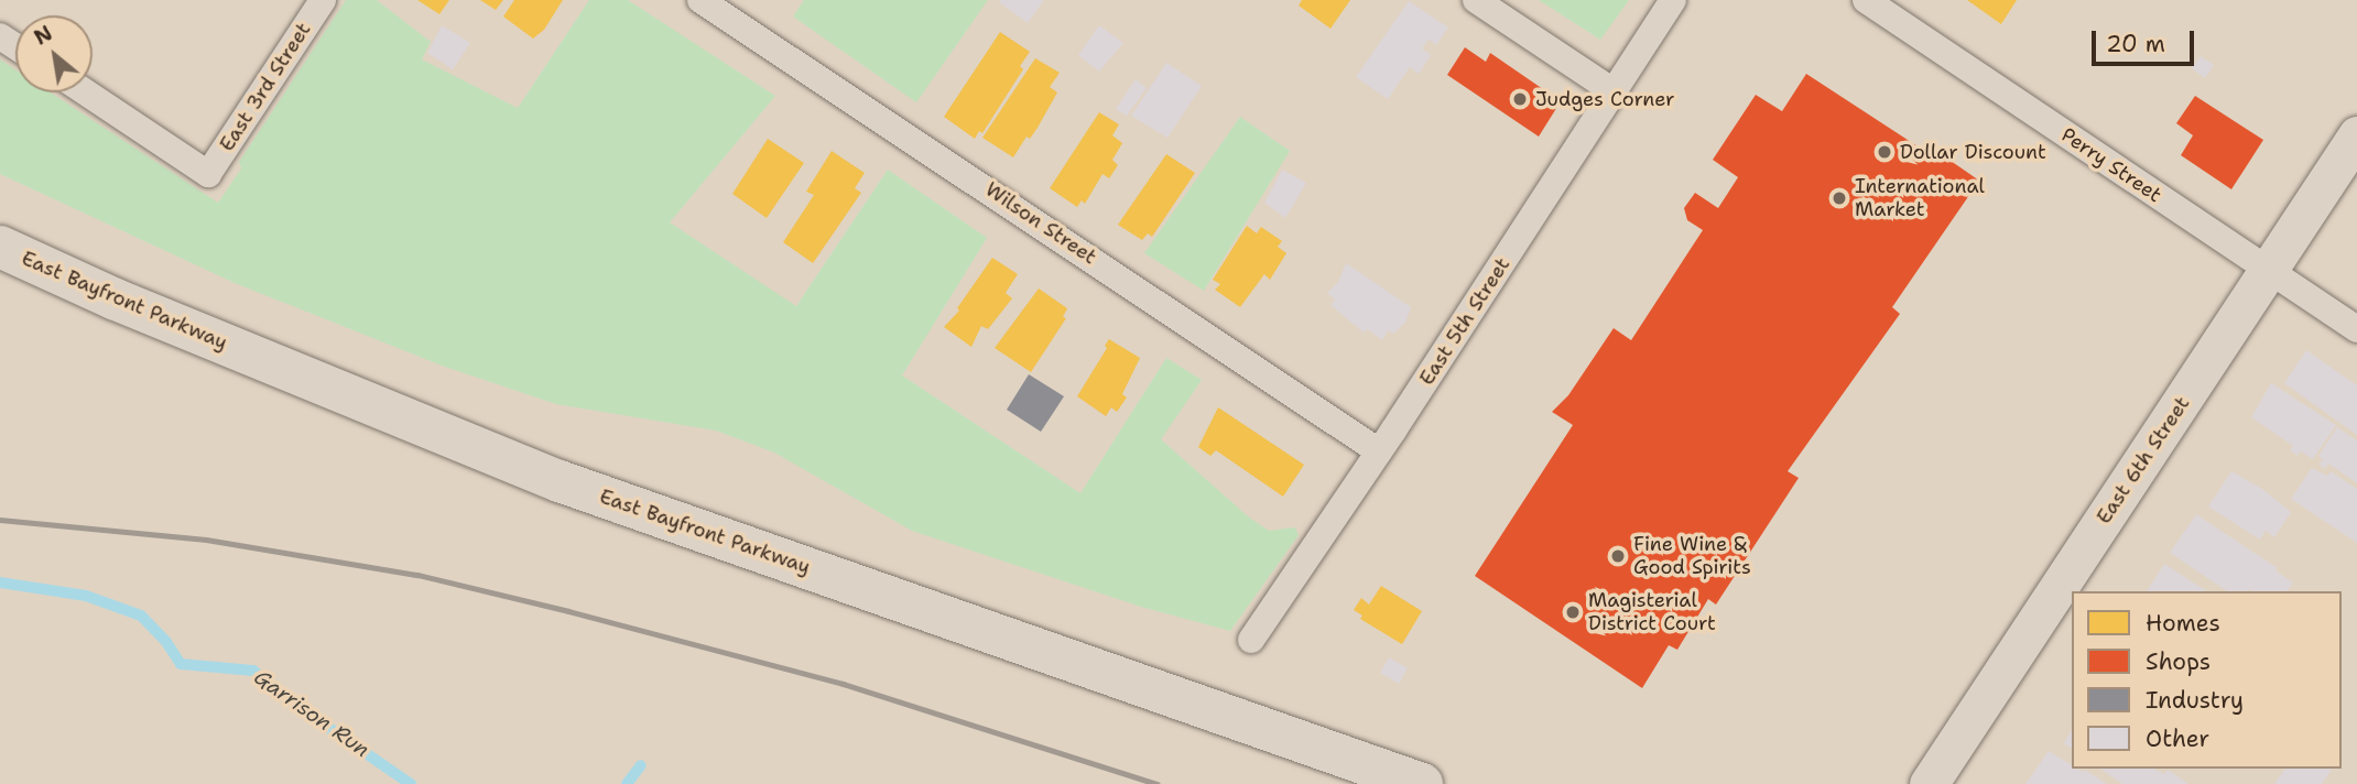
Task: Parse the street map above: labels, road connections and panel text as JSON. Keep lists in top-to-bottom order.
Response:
{
  "streets": {
    "highway": ["East Bayfront Parkway"],
    "main road": ["East 6th Street"],
    "street": [
      "East 3rd Street",
      "Perry Street",
      "Wilson Street",
      "East 5th Street"
    ]
  },
  "crossings": [
    ["Perry Street", "East 6th Street"],
    ["Wilson Street", "East 5th Street"]
  ],
  "water": ["Garrison Run"],
  "places": [
    "Judges Corner",
    "Dollar Discount",
    "International Market",
    "Fine Wine & Good Spirits",
    "Magisterial District Court"
  ],
  "legend": [
    "Homes",
    "Shops",
    "Industry",
    "Other"
  ],
  "scale_bar": "20 m",
  "north": "top left"
}
